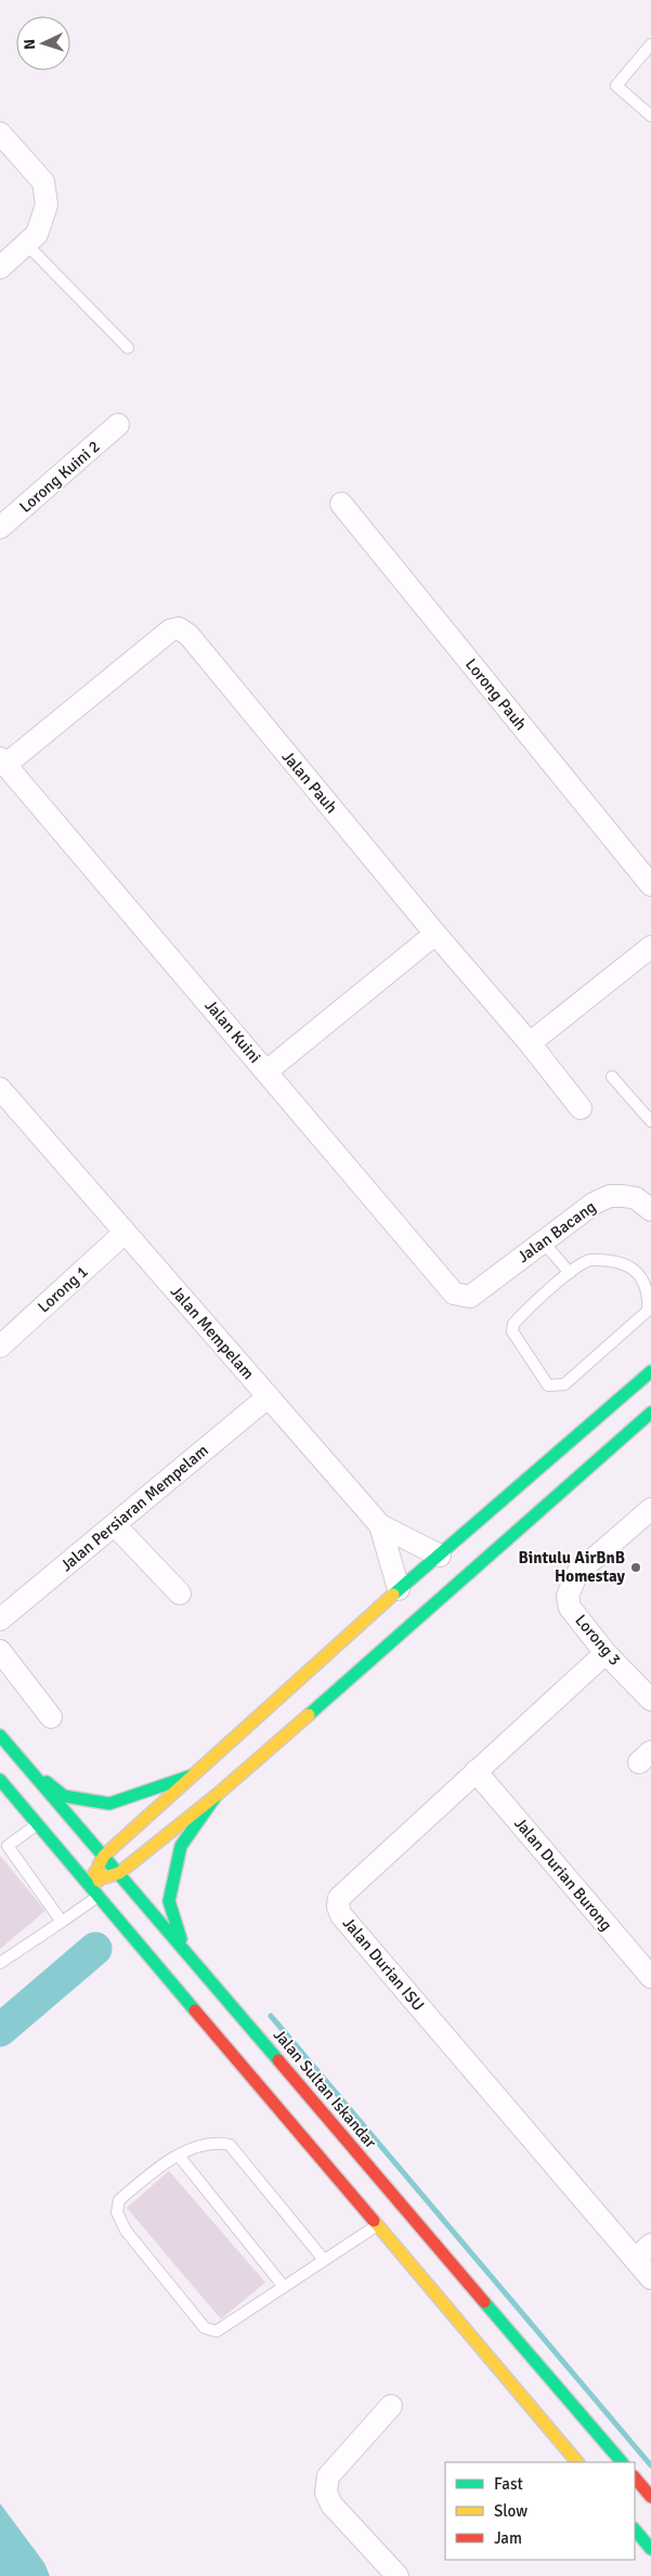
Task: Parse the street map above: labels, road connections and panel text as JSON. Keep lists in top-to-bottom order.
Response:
{
  "streets": {
    "main road": ["Jalan Sultan Iskandar"],
    "street": [
      "Lorong Kuini 2",
      "Lorong Pauh",
      "Jalan Pauh",
      "Jalan Kuini",
      "Jalan Bacang",
      "Lorong 1",
      "Jalan Mempelam",
      "Jalan Persiaran Mempelam",
      "Lorong 3",
      "Jalan Durian Burong",
      "Jalan Durian ISU"
    ]
  },
  "crossings": [
    ["Jalan Pauh", "Jalan Kuini"],
    ["Jalan Kuini", "Jalan Bacang"],
    ["Lorong 1", "Jalan Mempelam"],
    ["Jalan Mempelam", "Jalan Persiaran Mempelam"],
    ["Lorong 3", "Jalan Durian ISU"],
    ["Jalan Durian Burong", "Jalan Durian ISU"]
  ],
  "places": ["Bintulu AirBnB Homestay"],
  "legend": ["Fast", "Slow", "Jam"],
  "north": "left"
}
